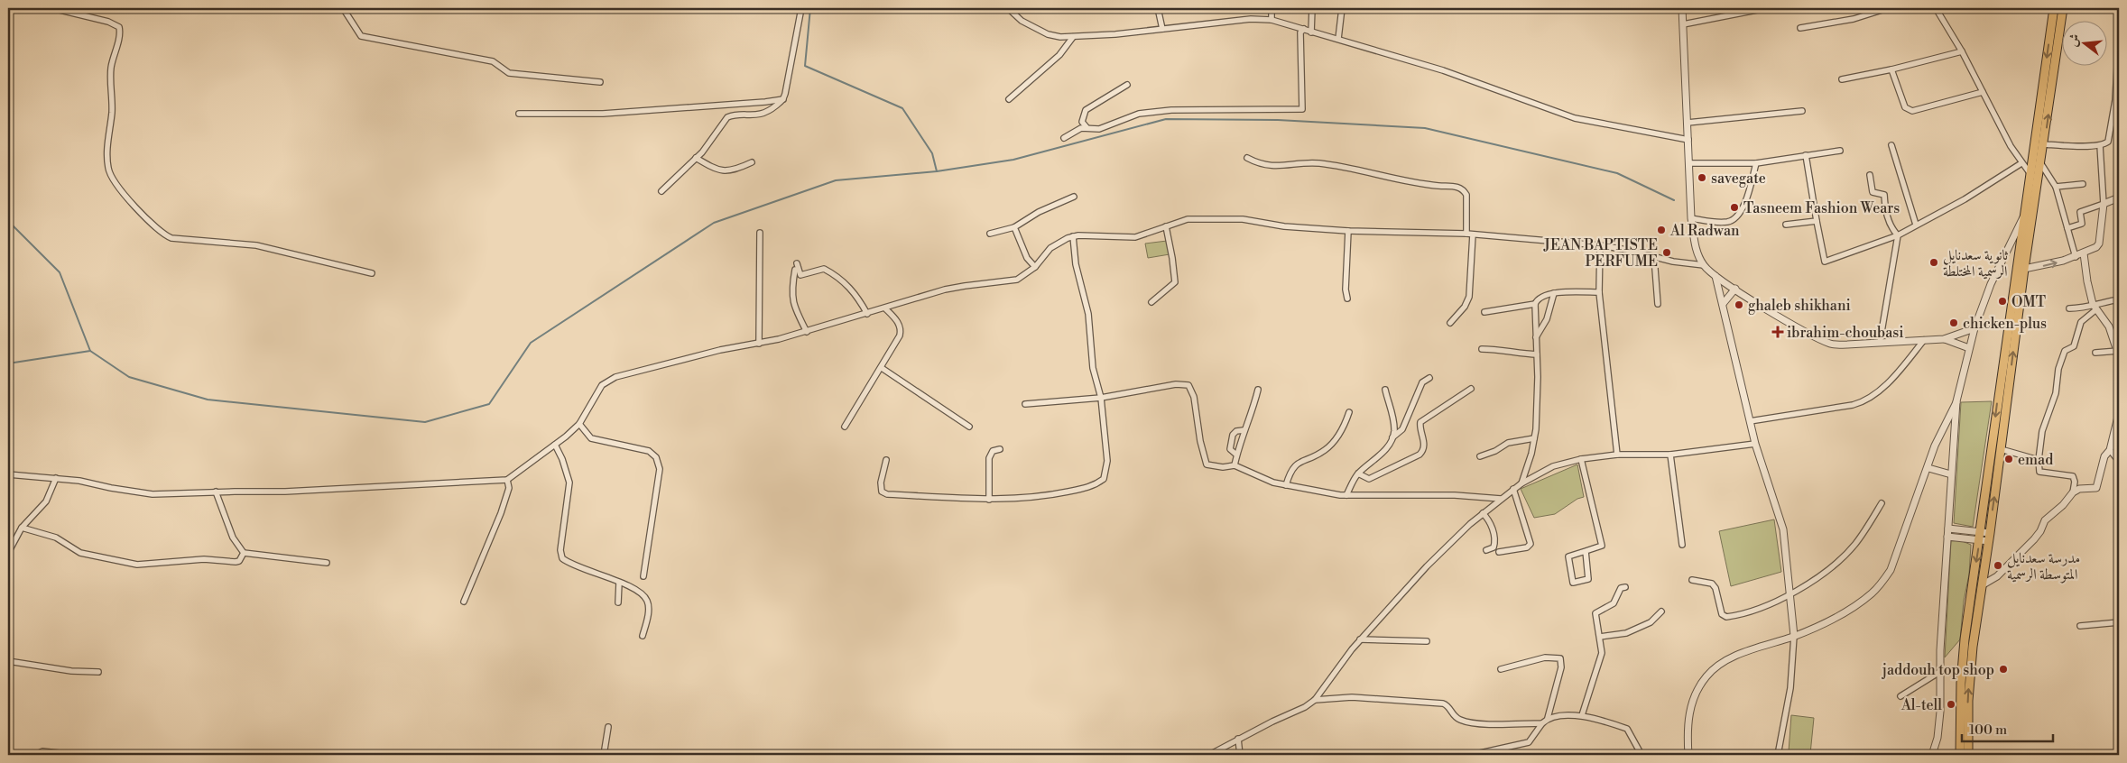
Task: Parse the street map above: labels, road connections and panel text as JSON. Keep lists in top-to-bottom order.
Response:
{
  "places": {
    "other": [
      "savegate",
      "Tasneem Fashion Wears",
      "Al Radwan",
      "JEAN BAPTISTE PERFUME",
      "ثانوية سعدنايل الرسمية المختلطة",
      "OMT",
      "ghaleb shikhani",
      "chicken-plus",
      "emad",
      "مدرسة سعدنايل المتوسطة الرسمية",
      "jaddouh top shop",
      "Al-tell"
    ],
    "health": ["ibrahim-choubasi"]
  },
  "scale_bar": "100 m",
  "north": "left"
}
